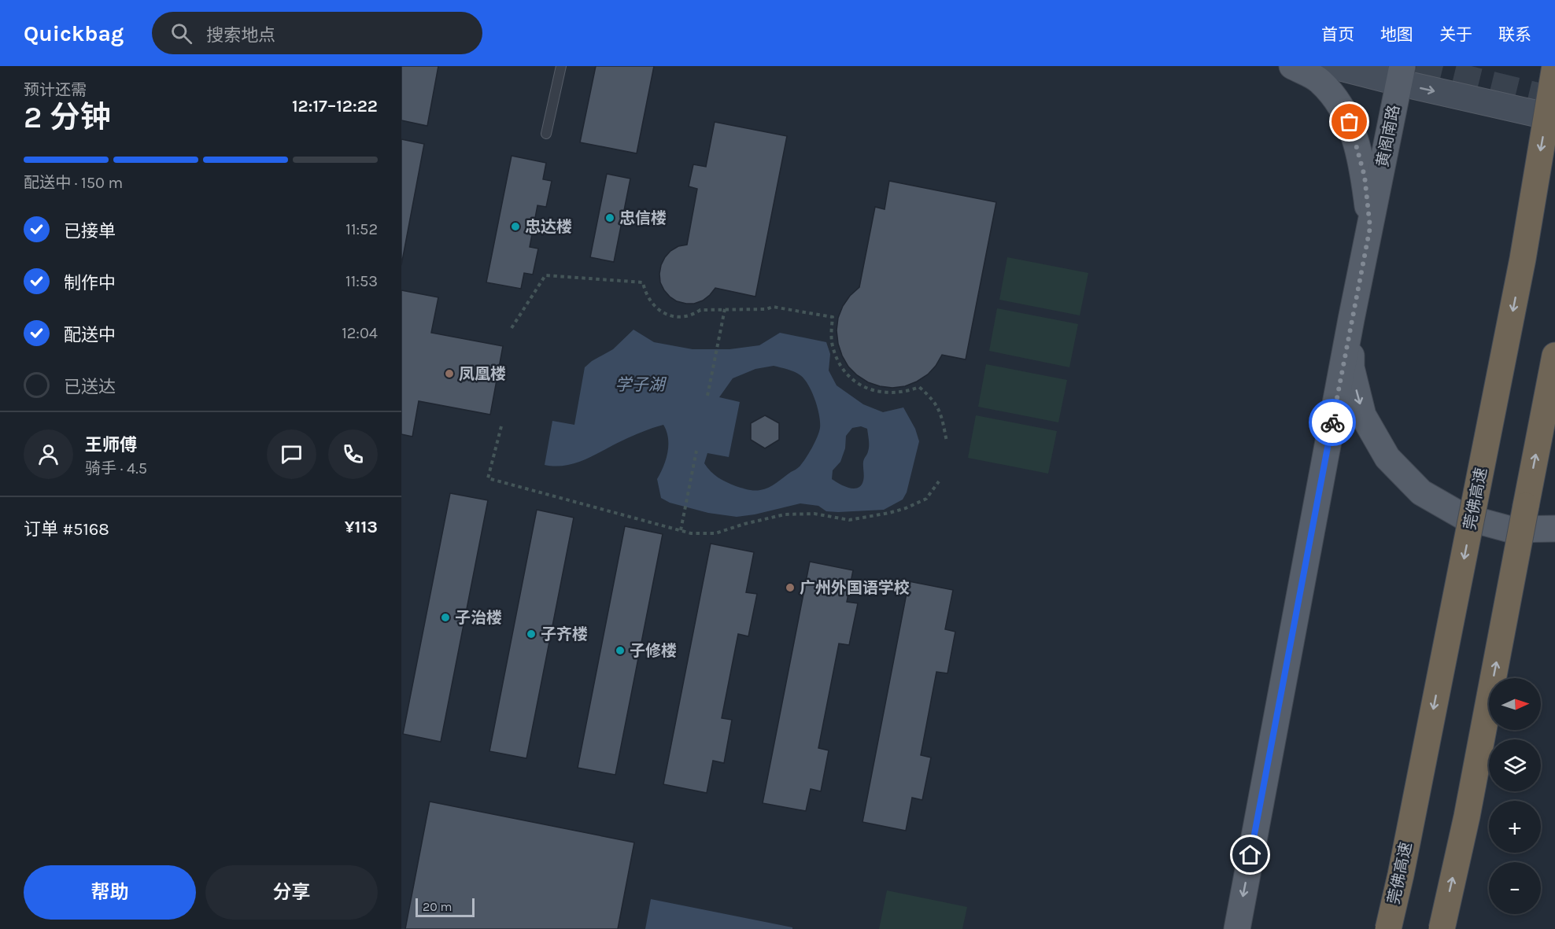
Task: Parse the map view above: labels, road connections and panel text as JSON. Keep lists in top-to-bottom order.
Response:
{
  "streets": {
    "highway": ["莞佛高速"],
    "main road": ["黄阁南路"]
  },
  "one_way": ["黄阁南路"],
  "water": ["学子湖"],
  "places": [
    "忠信楼",
    "忠达楼",
    "凤凰楼",
    "广州外国语学校",
    "子治楼",
    "子齐楼",
    "子修楼"
  ],
  "scale_bar": "20 m",
  "north": "right",
  "page": {
    "header": "Quickbag",
    "search": "搜索地点",
    "nav": [
      "首页",
      "地图",
      "关于",
      "联系"
    ],
    "heading": ["2 分钟", "预计还需", "12:17–12:22"],
    "panel": [
      "王师傅",
      "骑手 · 4.5",
      "订单 #5168",
      "¥113"
    ],
    "bar": "配送中 · 150 m",
    "list": [
      ["已接单", "11:52"],
      ["制作中", "11:53"],
      ["配送中", "12:04"],
      "已送达"
    ],
    "map_buttons": ["+", "−"],
    "buttons": ["帮助", "分享"],
    "scale": "20 m"
  }
}
